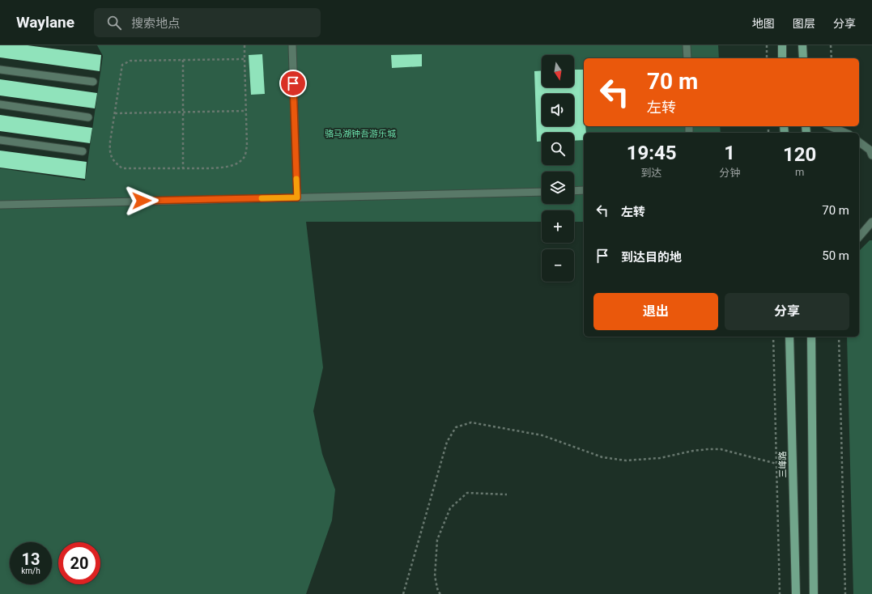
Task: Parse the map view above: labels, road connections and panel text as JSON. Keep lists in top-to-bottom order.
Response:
{
  "streets": {
    "main road": ["三峰路"]
  },
  "parks": ["骆马湖钟吾游乐城"],
  "north": "bottom",
  "page": {
    "header": "Waylane",
    "search": "搜索地点",
    "nav": ["地图", "图层", "分享"],
    "map_buttons": ["+", "−"],
    "turn": ["70 m", "左转"],
    "eta": [
      "19:45",
      "到达",
      "1",
      "分钟",
      "120",
      "m"
    ],
    "list": [
      {
        "name": "左转",
        "value": "70 m"
      },
      {
        "name": "到达目的地",
        "value": "50 m"
      }
    ],
    "buttons": ["退出", "分享"],
    "speed": "13 km/h",
    "limit": "20"
  }
}
